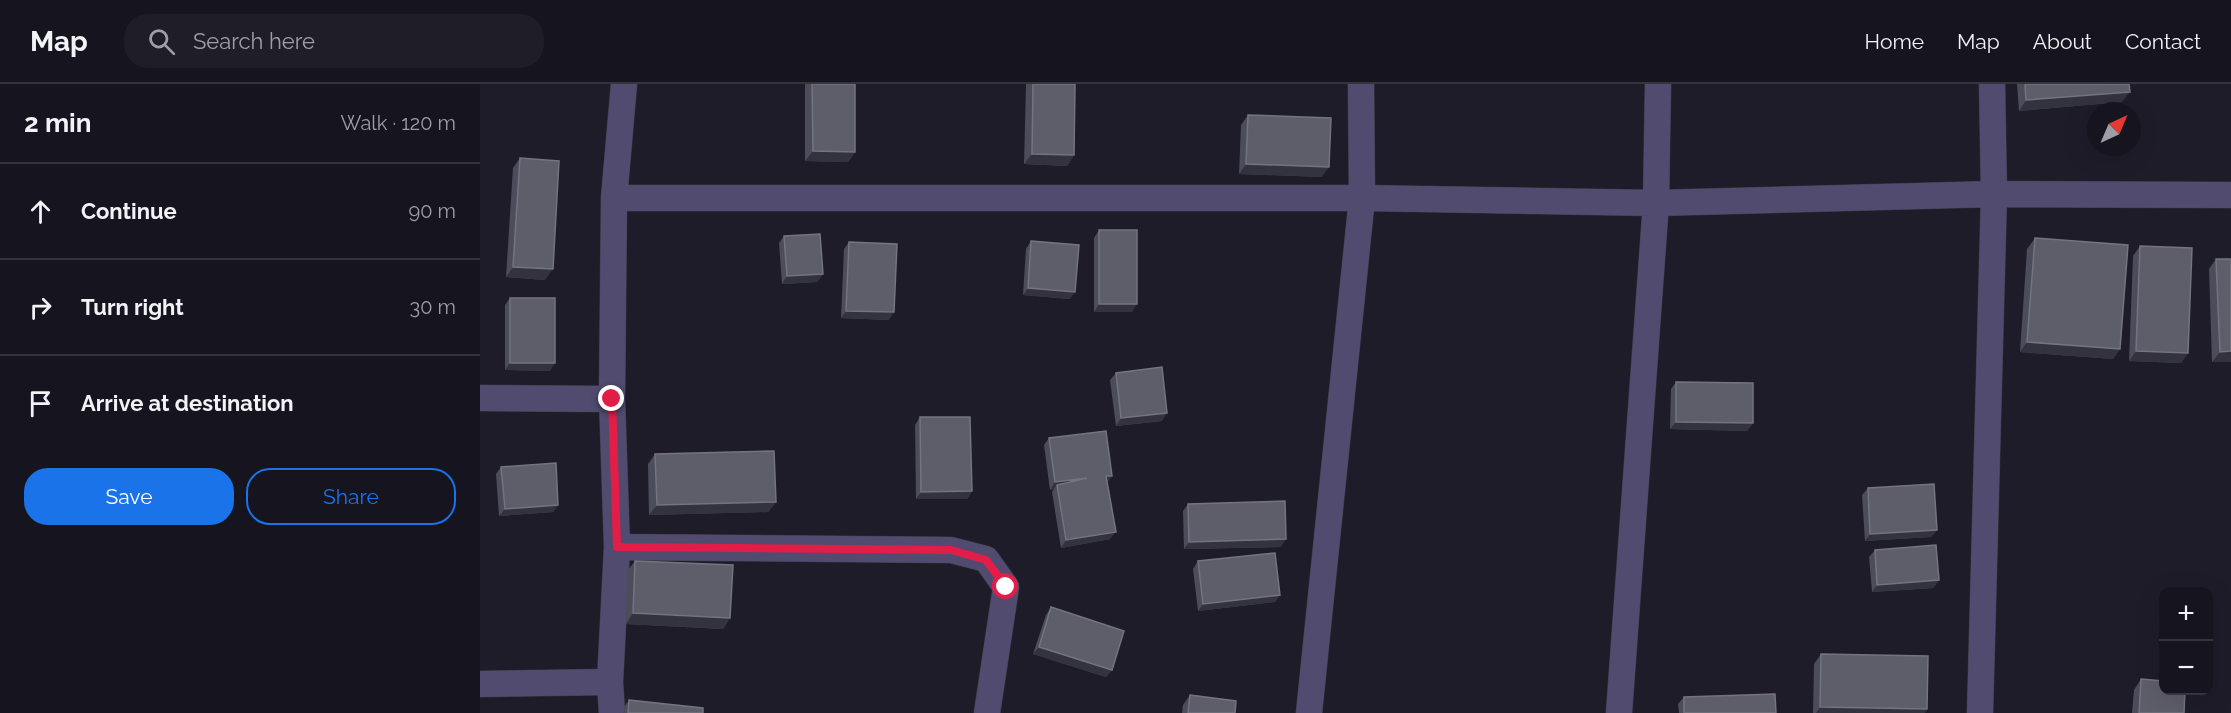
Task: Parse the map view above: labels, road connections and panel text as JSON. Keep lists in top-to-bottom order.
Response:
{
  "north": "top right",
  "page": {
    "header": "Map",
    "search": "Search here",
    "nav": [
      "Home",
      "Map",
      "About",
      "Contact"
    ],
    "heading": ["2 min", "Walk · 120 m"],
    "list": [
      ["Continue", "90 m"],
      ["Turn right", "30 m"],
      "Arrive at destination"
    ],
    "buttons": ["Save", "Share"],
    "map_buttons": ["+", "−"]
  }
}
